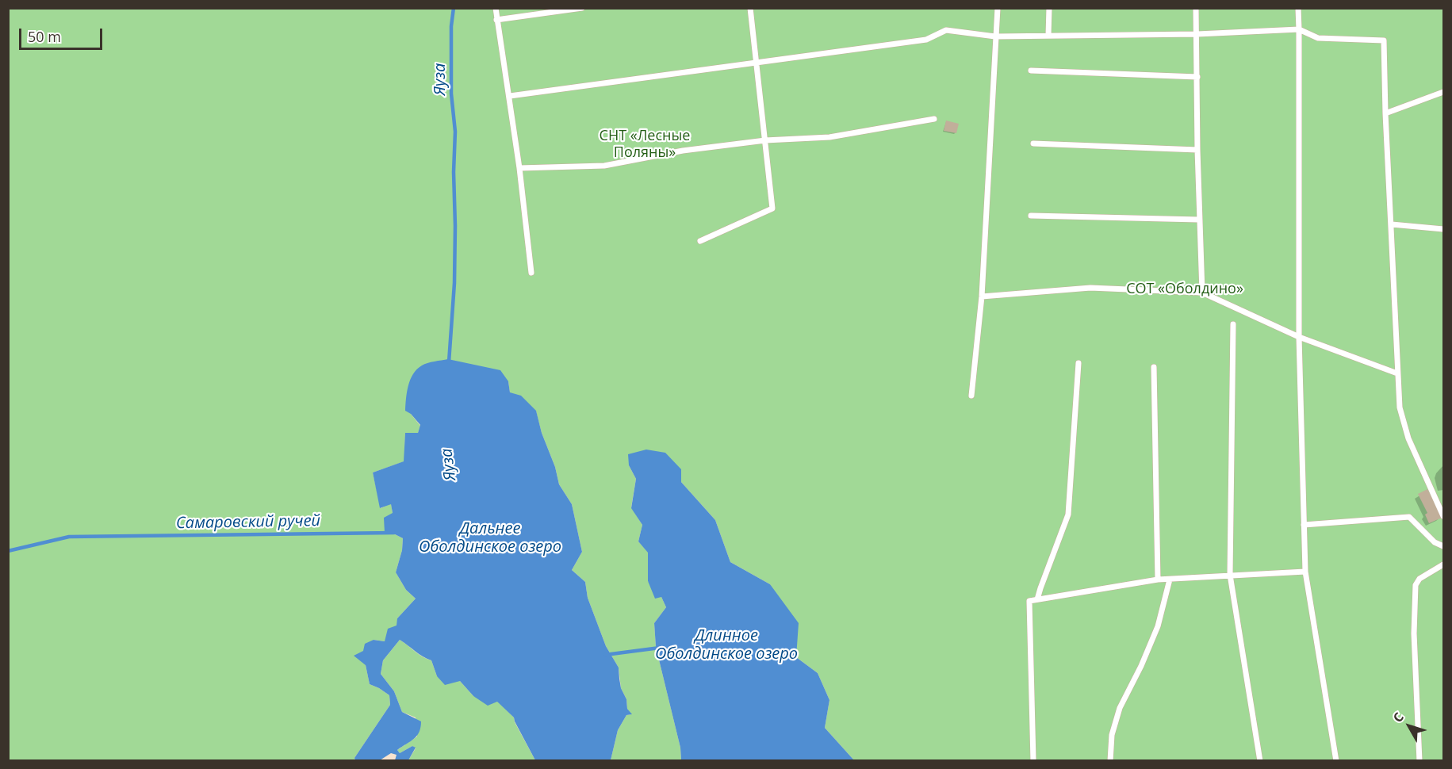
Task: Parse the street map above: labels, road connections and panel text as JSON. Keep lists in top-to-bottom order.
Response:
{
  "water": [
    "Яуза",
    "Самаровский ручей",
    "Дальнее Оболдинское озеро",
    "Длинное Оболдинское озеро"
  ],
  "parks": ["СНТ «Лесные Поляны»", "СОТ «Оболдино»"],
  "scale_bar": "50 m",
  "north": "top left"
}
